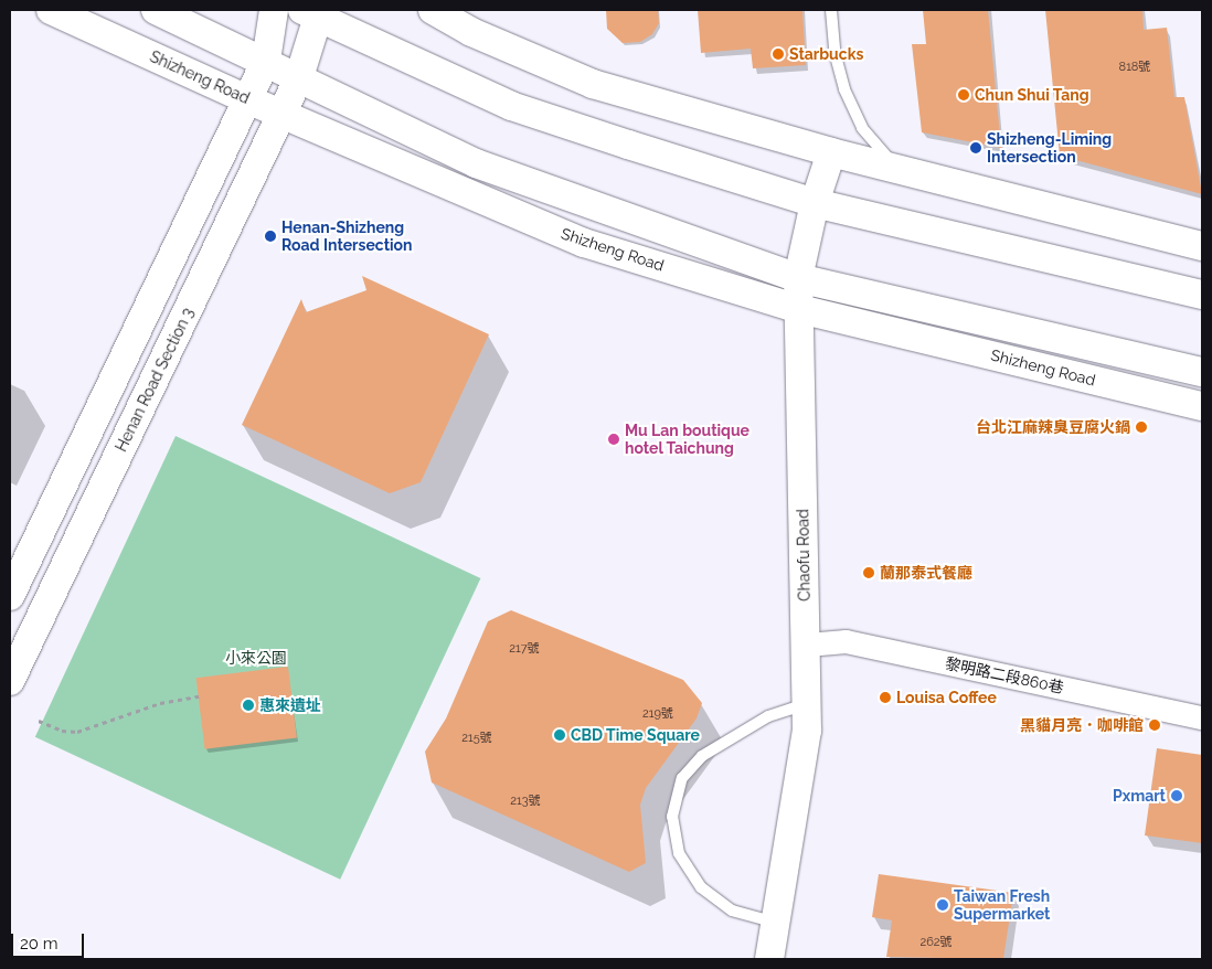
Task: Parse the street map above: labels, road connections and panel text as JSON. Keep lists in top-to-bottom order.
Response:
{
  "streets": {
    "street": [
      "Shizheng Road",
      "Henan Road Section 3",
      "Chaofu Road",
      "黎明路二段860巷"
    ]
  },
  "crossings": [
    ["Shizheng Road", "Henan Road Section 3"],
    ["Shizheng Road", "Chaofu Road"],
    ["Chaofu Road", "黎明路二段860巷"]
  ],
  "parks": ["小來公園"],
  "places": [
    "Starbucks",
    "Chun Shui Tang",
    "Shizheng-Liming Intersection",
    "Henan-Shizheng Road Intersection",
    "台北江麻辣臭豆腐火鍋",
    "Mu Lan boutique hotel Taichung",
    "蘭那泰式餐廳",
    "Louisa Coffee",
    "惠來遺址",
    "黑貓月亮．咖啡館",
    "CBD Time Square",
    "Pxmart",
    "Taiwan Fresh Supermarket"
  ],
  "house_numbers": [
    "818號",
    "217號",
    "219號",
    "215號",
    "213號",
    "262號"
  ],
  "scale_bar": "20 m"
}
